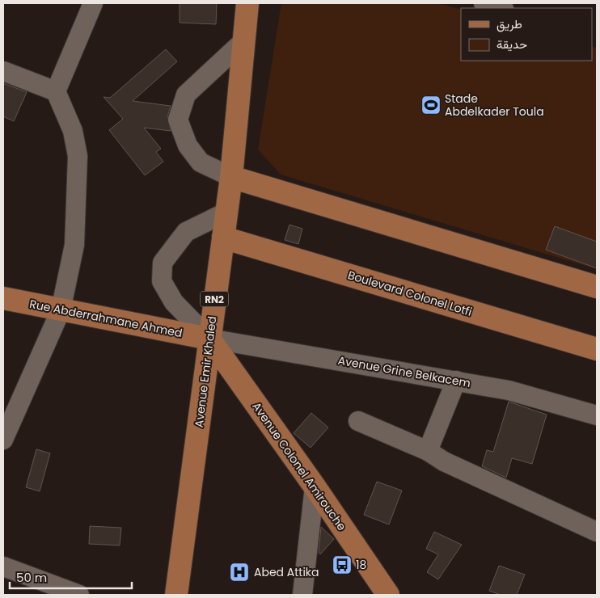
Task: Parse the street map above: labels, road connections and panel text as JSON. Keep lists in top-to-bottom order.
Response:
{
  "streets": {
    "main road": [
      "Boulevard Colonel Lotfi",
      "RN2",
      "Rue Abderrahmane Ahmed",
      "Avenue Emir Khaled",
      "Avenue Colonel Amirouche"
    ],
    "street": ["Avenue Grine Belkacem"]
  },
  "crossings": [
    ["Boulevard Colonel Lotfi", "Avenue Emir Khaled"],
    ["Rue Abderrahmane Ahmed", "Avenue Emir Khaled"],
    ["Rue Abderrahmane Ahmed", "Avenue Grine Belkacem"],
    ["Rue Abderrahmane Ahmed", "Avenue Colonel Amirouche"],
    ["Avenue Emir Khaled", "Avenue Grine Belkacem"],
    ["Avenue Emir Khaled", "Avenue Colonel Amirouche"],
    ["Avenue Grine Belkacem", "Avenue Colonel Amirouche"]
  ],
  "places": {
    "sports": ["Stade Abdelkader Toula"],
    "bus stop": ["18"],
    "hospital": ["Abed Attika"]
  },
  "legend": ["طريق", "حديقة"],
  "scale_bar": "50 m"
}
